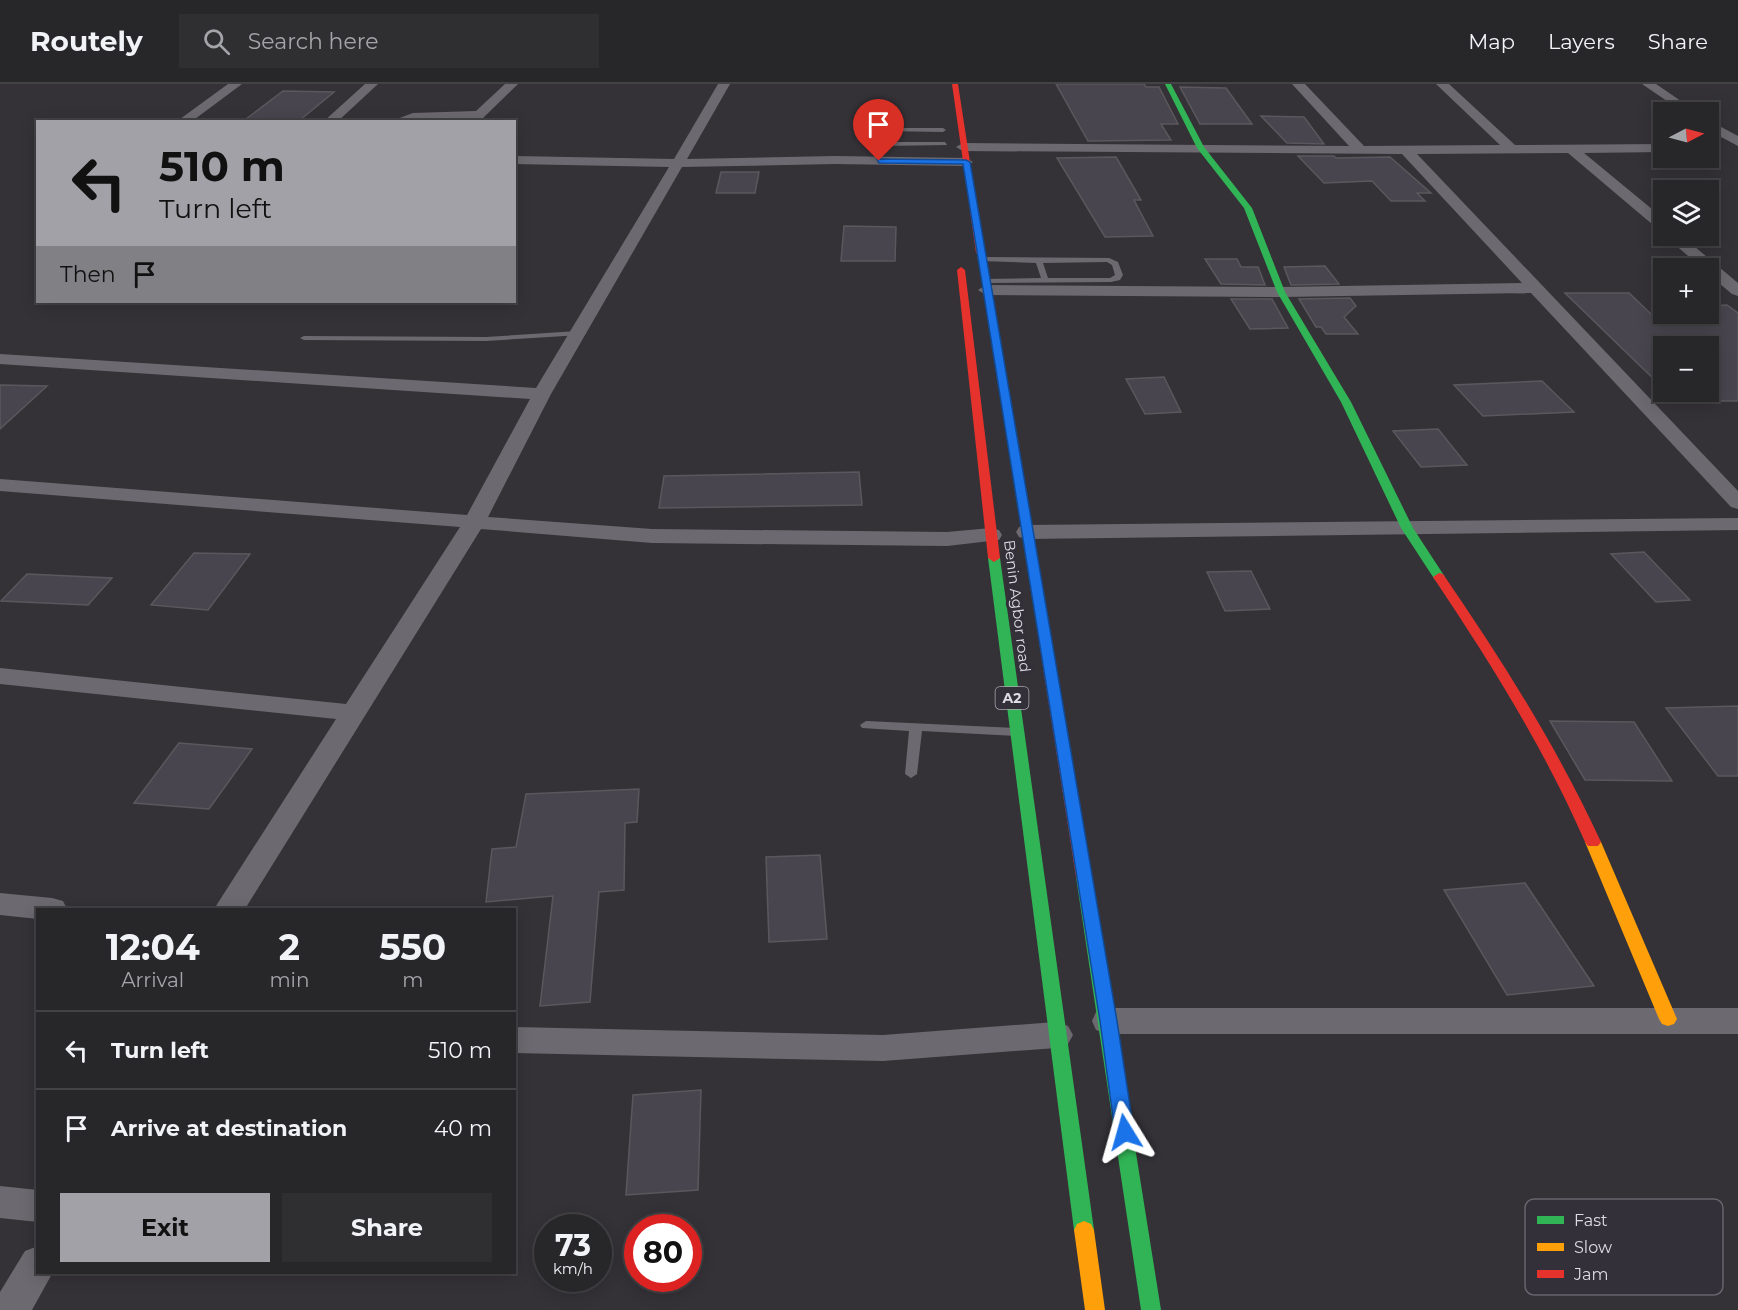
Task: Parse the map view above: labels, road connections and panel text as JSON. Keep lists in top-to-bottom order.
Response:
{
  "streets": {
    "main road": ["Benin Agbor road", "A2"]
  },
  "legend": ["Fast", "Slow", "Jam"],
  "north": "right",
  "page": {
    "header": "Routely",
    "search": "Search here",
    "nav": ["Map", "Layers", "Share"],
    "map_buttons": ["+", "−"],
    "turn": ["510 m", "Turn left"],
    "then": "Then",
    "eta": [
      "12:04",
      "Arrival",
      "2",
      "min",
      "550",
      "m"
    ],
    "list": [
      {
        "name": "Turn left",
        "value": "510 m"
      },
      {
        "name": "Arrive at destination",
        "value": "40 m"
      }
    ],
    "buttons": ["Exit", "Share"],
    "speed": "73 km/h",
    "limit": "80"
  }
}
